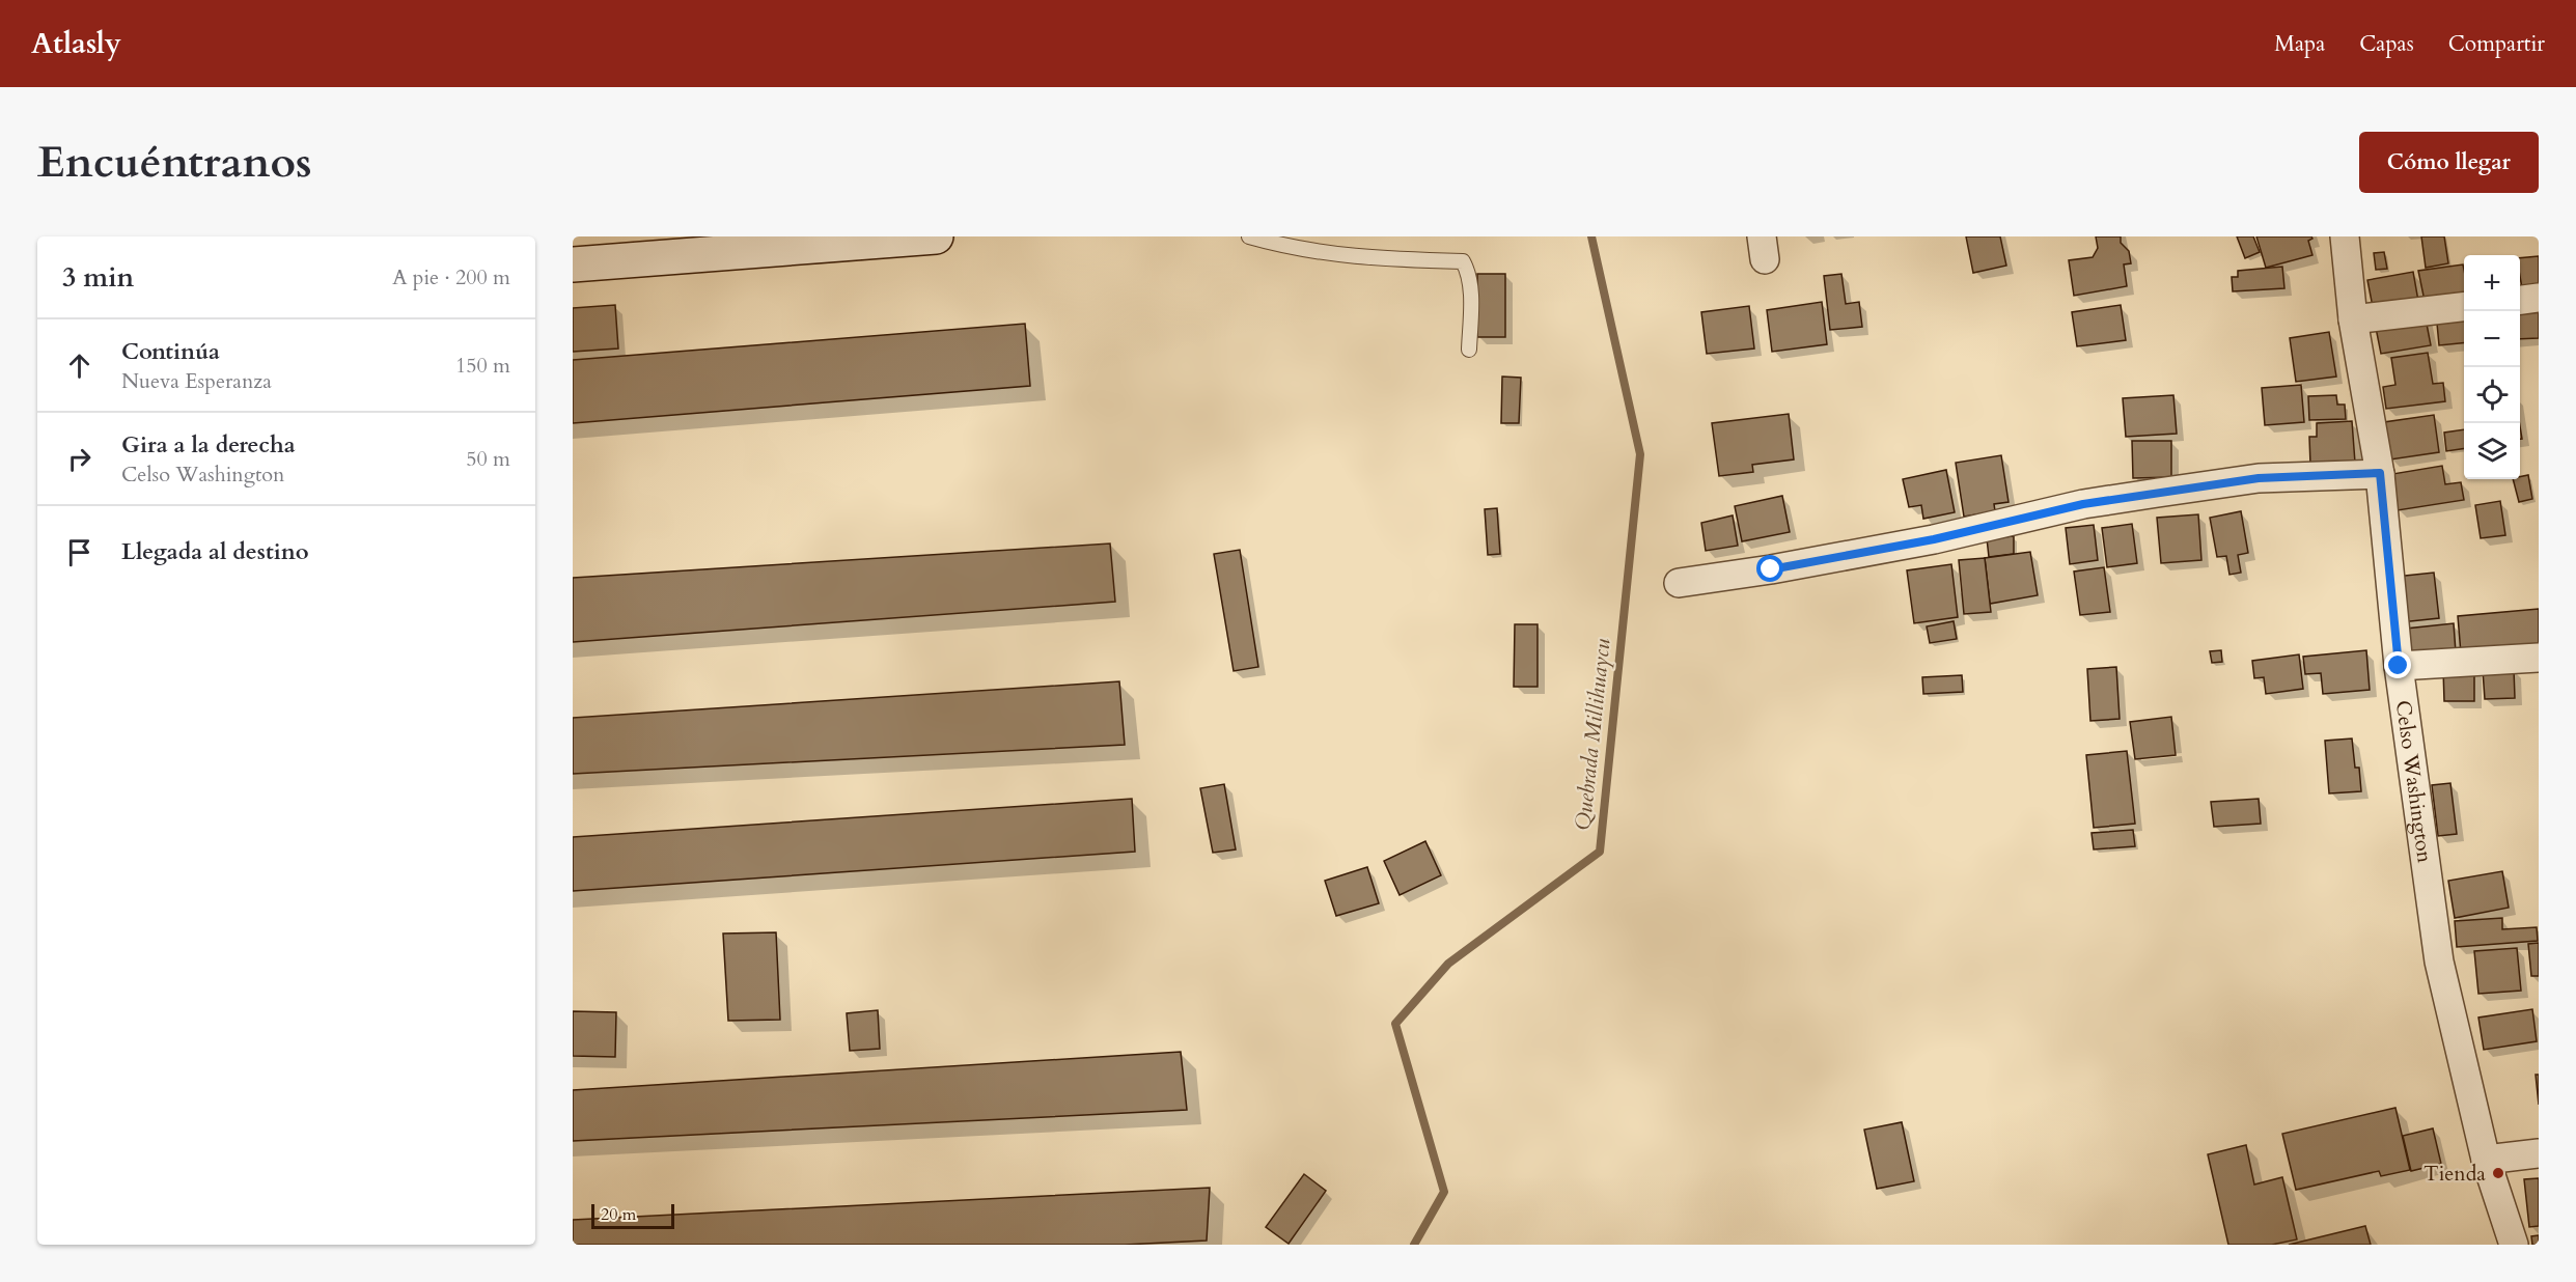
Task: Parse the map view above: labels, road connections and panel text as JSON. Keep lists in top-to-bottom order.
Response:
{
  "streets": {
    "street": ["Celso Washington"]
  },
  "water": ["Quebrada Millihuaycu"],
  "places": ["Tienda"],
  "scale_bar": "20 m",
  "page": {
    "header": "Atlasly",
    "nav": ["Mapa", "Capas", "Compartir"],
    "buttons": "Cómo llegar",
    "title": "Encuéntranos",
    "heading": ["3 min", "A pie · 200 m"],
    "map_buttons": ["+", "−"],
    "list": [
      ["Continúa", "Nueva Esperanza", "150 m"],
      ["Gira a la derecha", "Celso Washington", "50 m"],
      "Llegada al destino"
    ],
    "scale": "20 m"
  }
}
